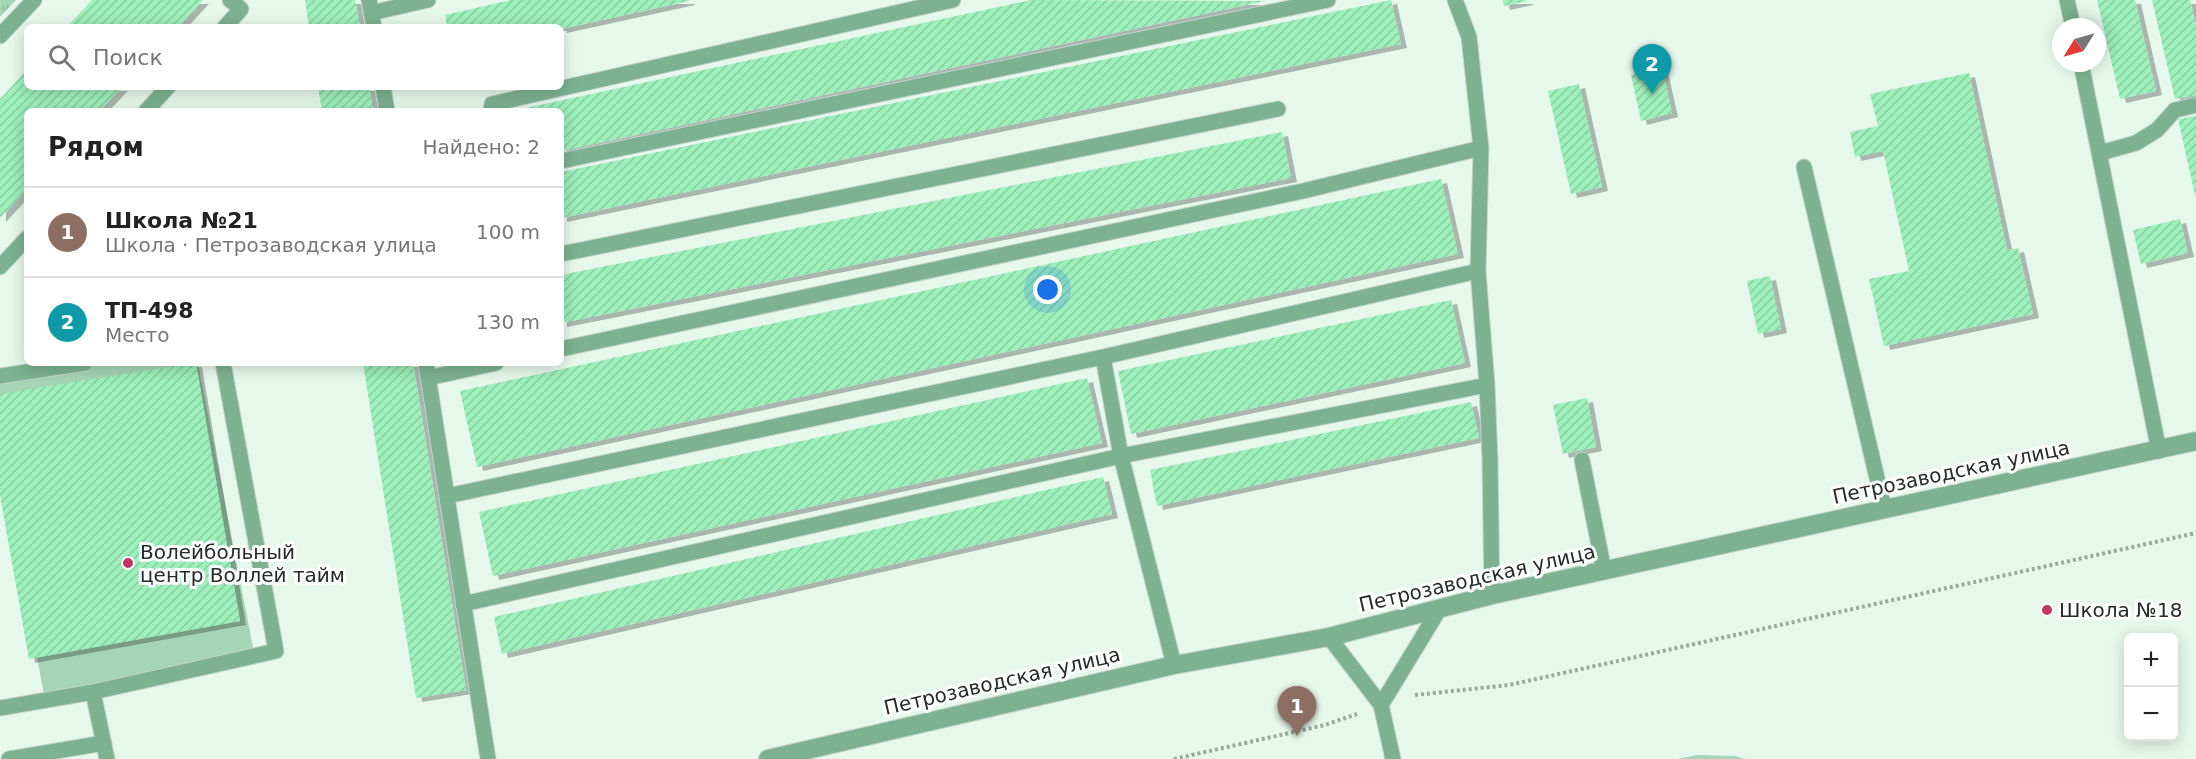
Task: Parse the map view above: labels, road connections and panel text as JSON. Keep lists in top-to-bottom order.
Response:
{
  "streets": {
    "street": ["Петрозаводская улица"]
  },
  "places": ["Волейбольный центр Воллей тайм", "Школа №18"],
  "north": "bottom left",
  "page": {
    "search": "Поиск",
    "pins": ["2", "1"],
    "heading": ["Рядом", "Найдено: 2"],
    "list": [
      {
        "mark": "1",
        "name": "Школа №21",
        "note": "Школа · Петрозаводская улица",
        "value": "100 m"
      },
      {
        "mark": "2",
        "name": "ТП-498",
        "note": "Место",
        "value": "130 m"
      }
    ],
    "map_buttons": ["+", "−"]
  }
}
